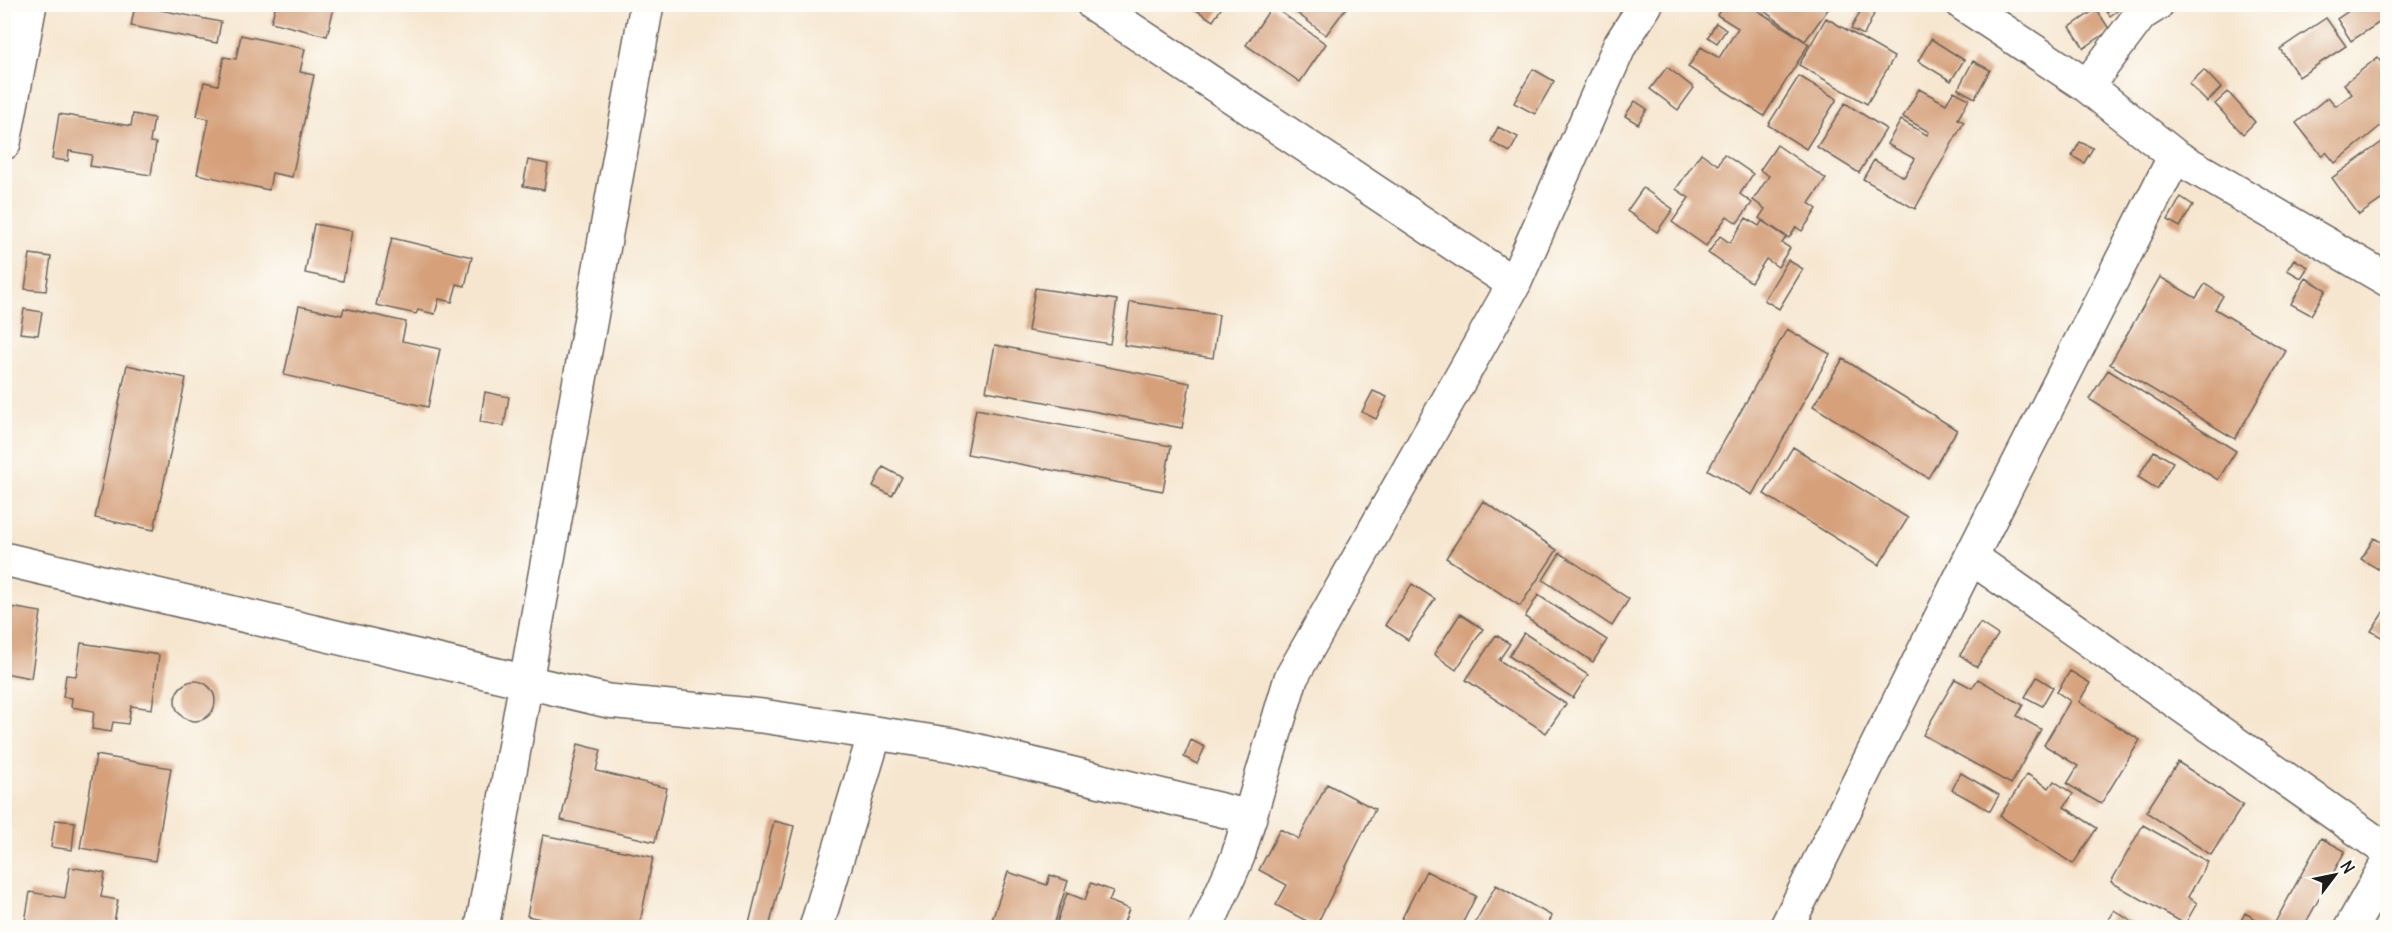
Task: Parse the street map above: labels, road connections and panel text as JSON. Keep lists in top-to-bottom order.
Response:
{
  "north": "top right"
}
